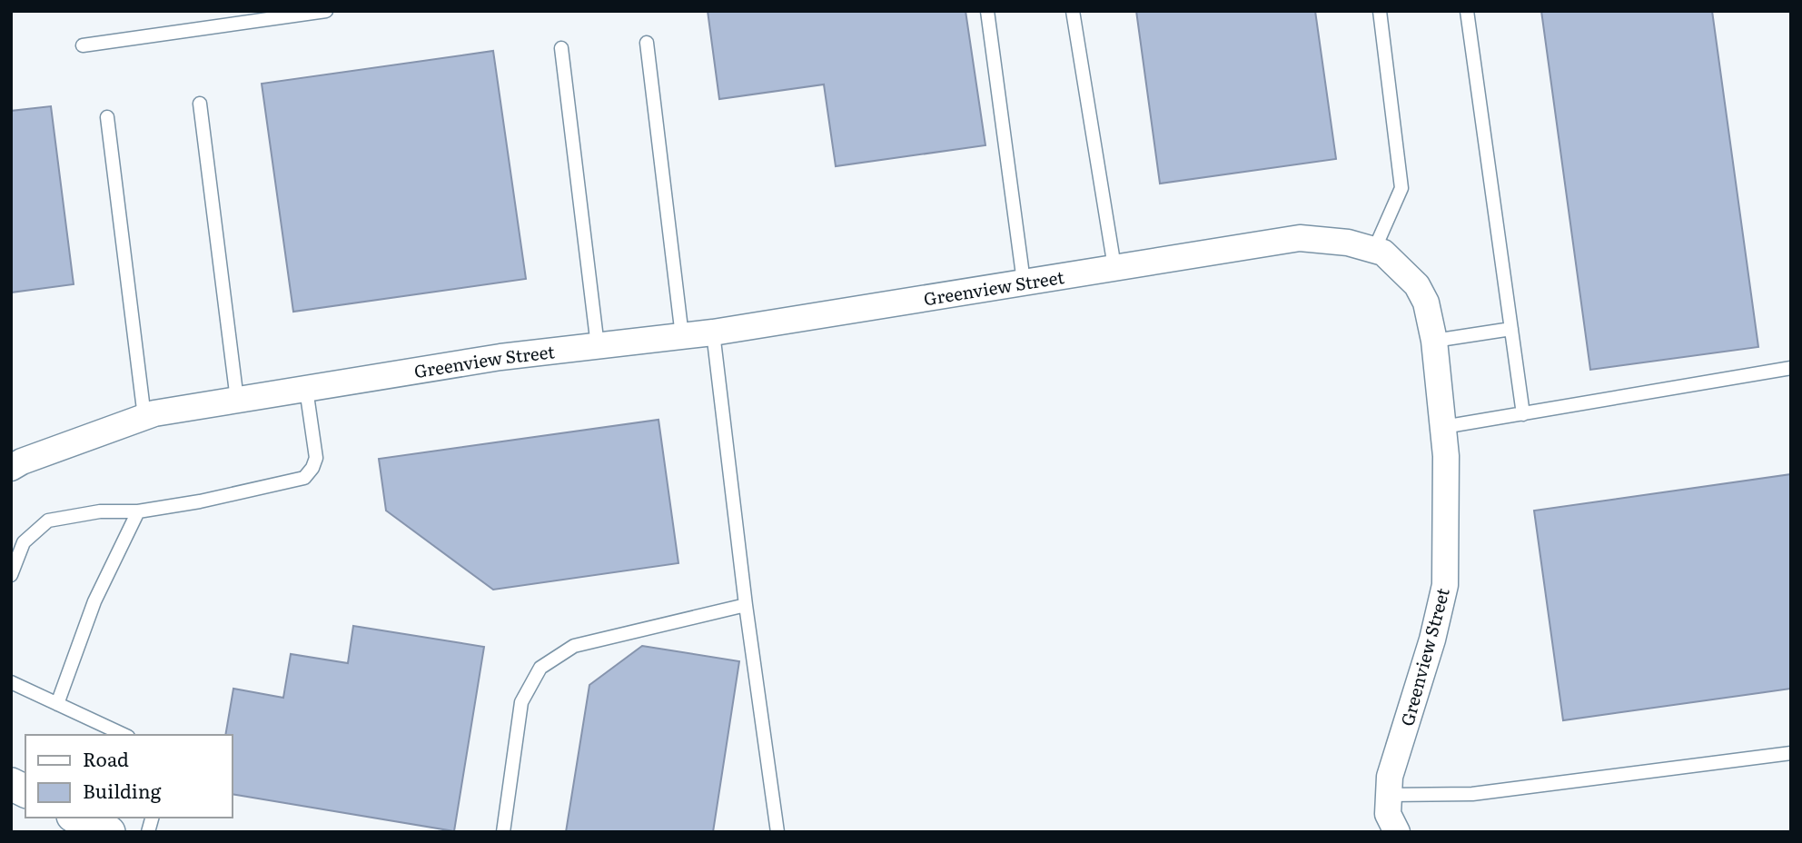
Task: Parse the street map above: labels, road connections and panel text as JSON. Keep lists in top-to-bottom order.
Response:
{
  "streets": {
    "street": ["Greenview Street"]
  },
  "legend": ["Road", "Building"]
}
